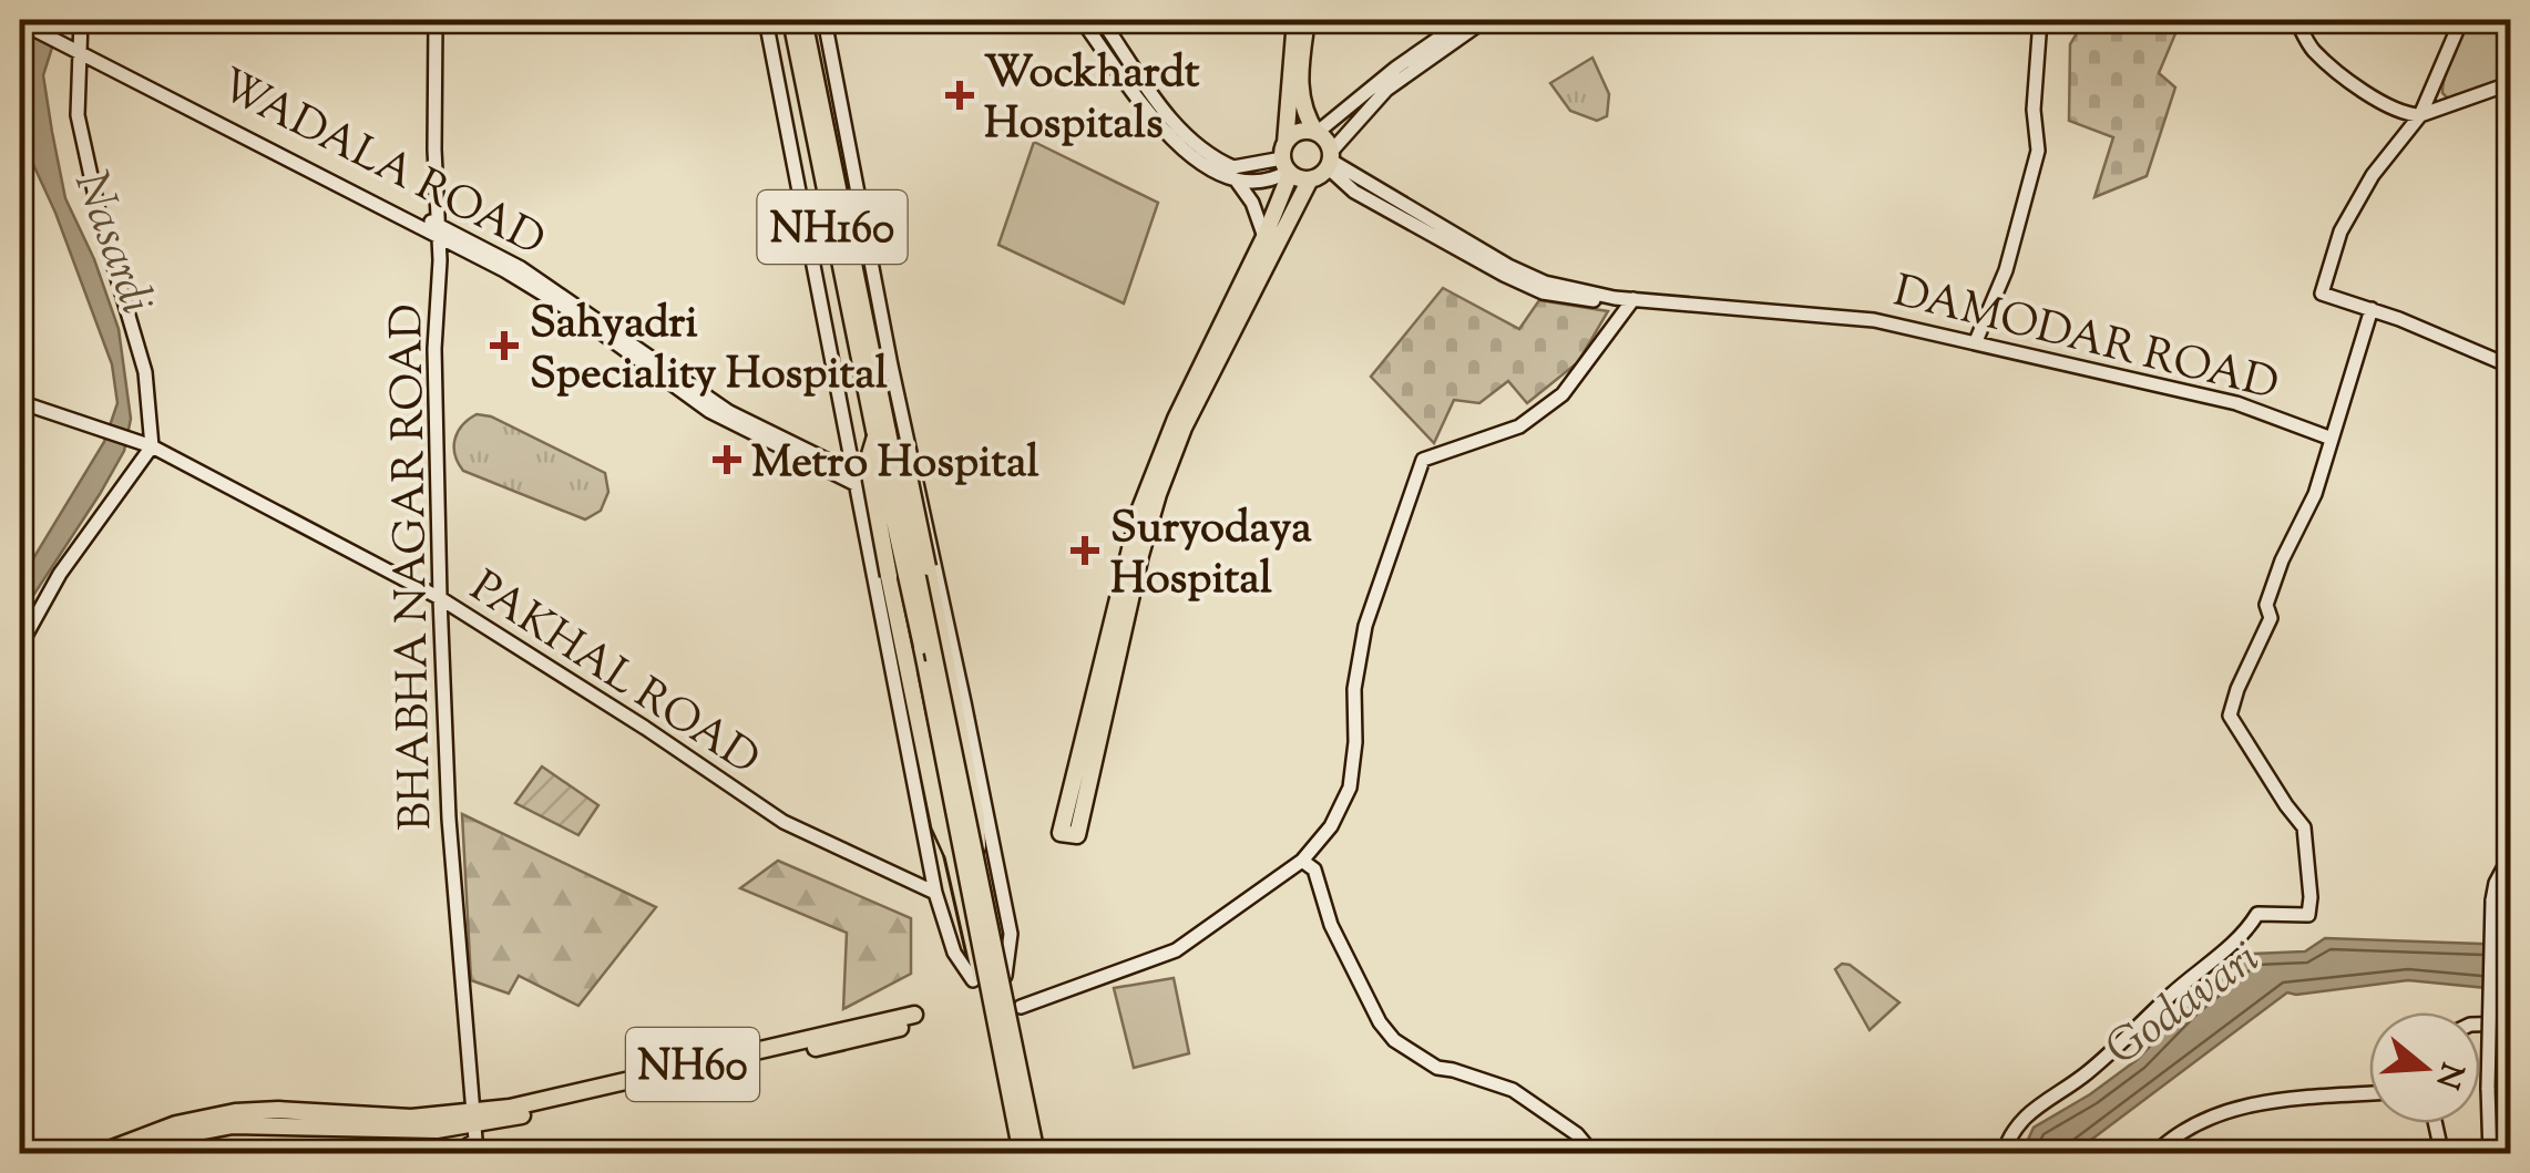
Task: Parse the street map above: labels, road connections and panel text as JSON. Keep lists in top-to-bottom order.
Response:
{
  "streets": {
    "highway": ["NH160", "NH60"],
    "street": [
      "WADALA ROAD",
      "DAMODAR ROAD",
      "BHABHA NAGAR ROAD",
      "PAKHAL ROAD"
    ]
  },
  "crossings": [
    ["WADALA ROAD", "BHABHA NAGAR ROAD"],
    ["BHABHA NAGAR ROAD", "PAKHAL ROAD"],
    ["BHABHA NAGAR ROAD", "NH60"]
  ],
  "water": ["Nasardi", "Godavari"],
  "places": {
    "health": [
      "Wockhardt Hospitals",
      "Sahyadri Speciality Hospital",
      "Metro Hospital",
      "Suryodaya Hospital"
    ]
  },
  "north": "right"
}
